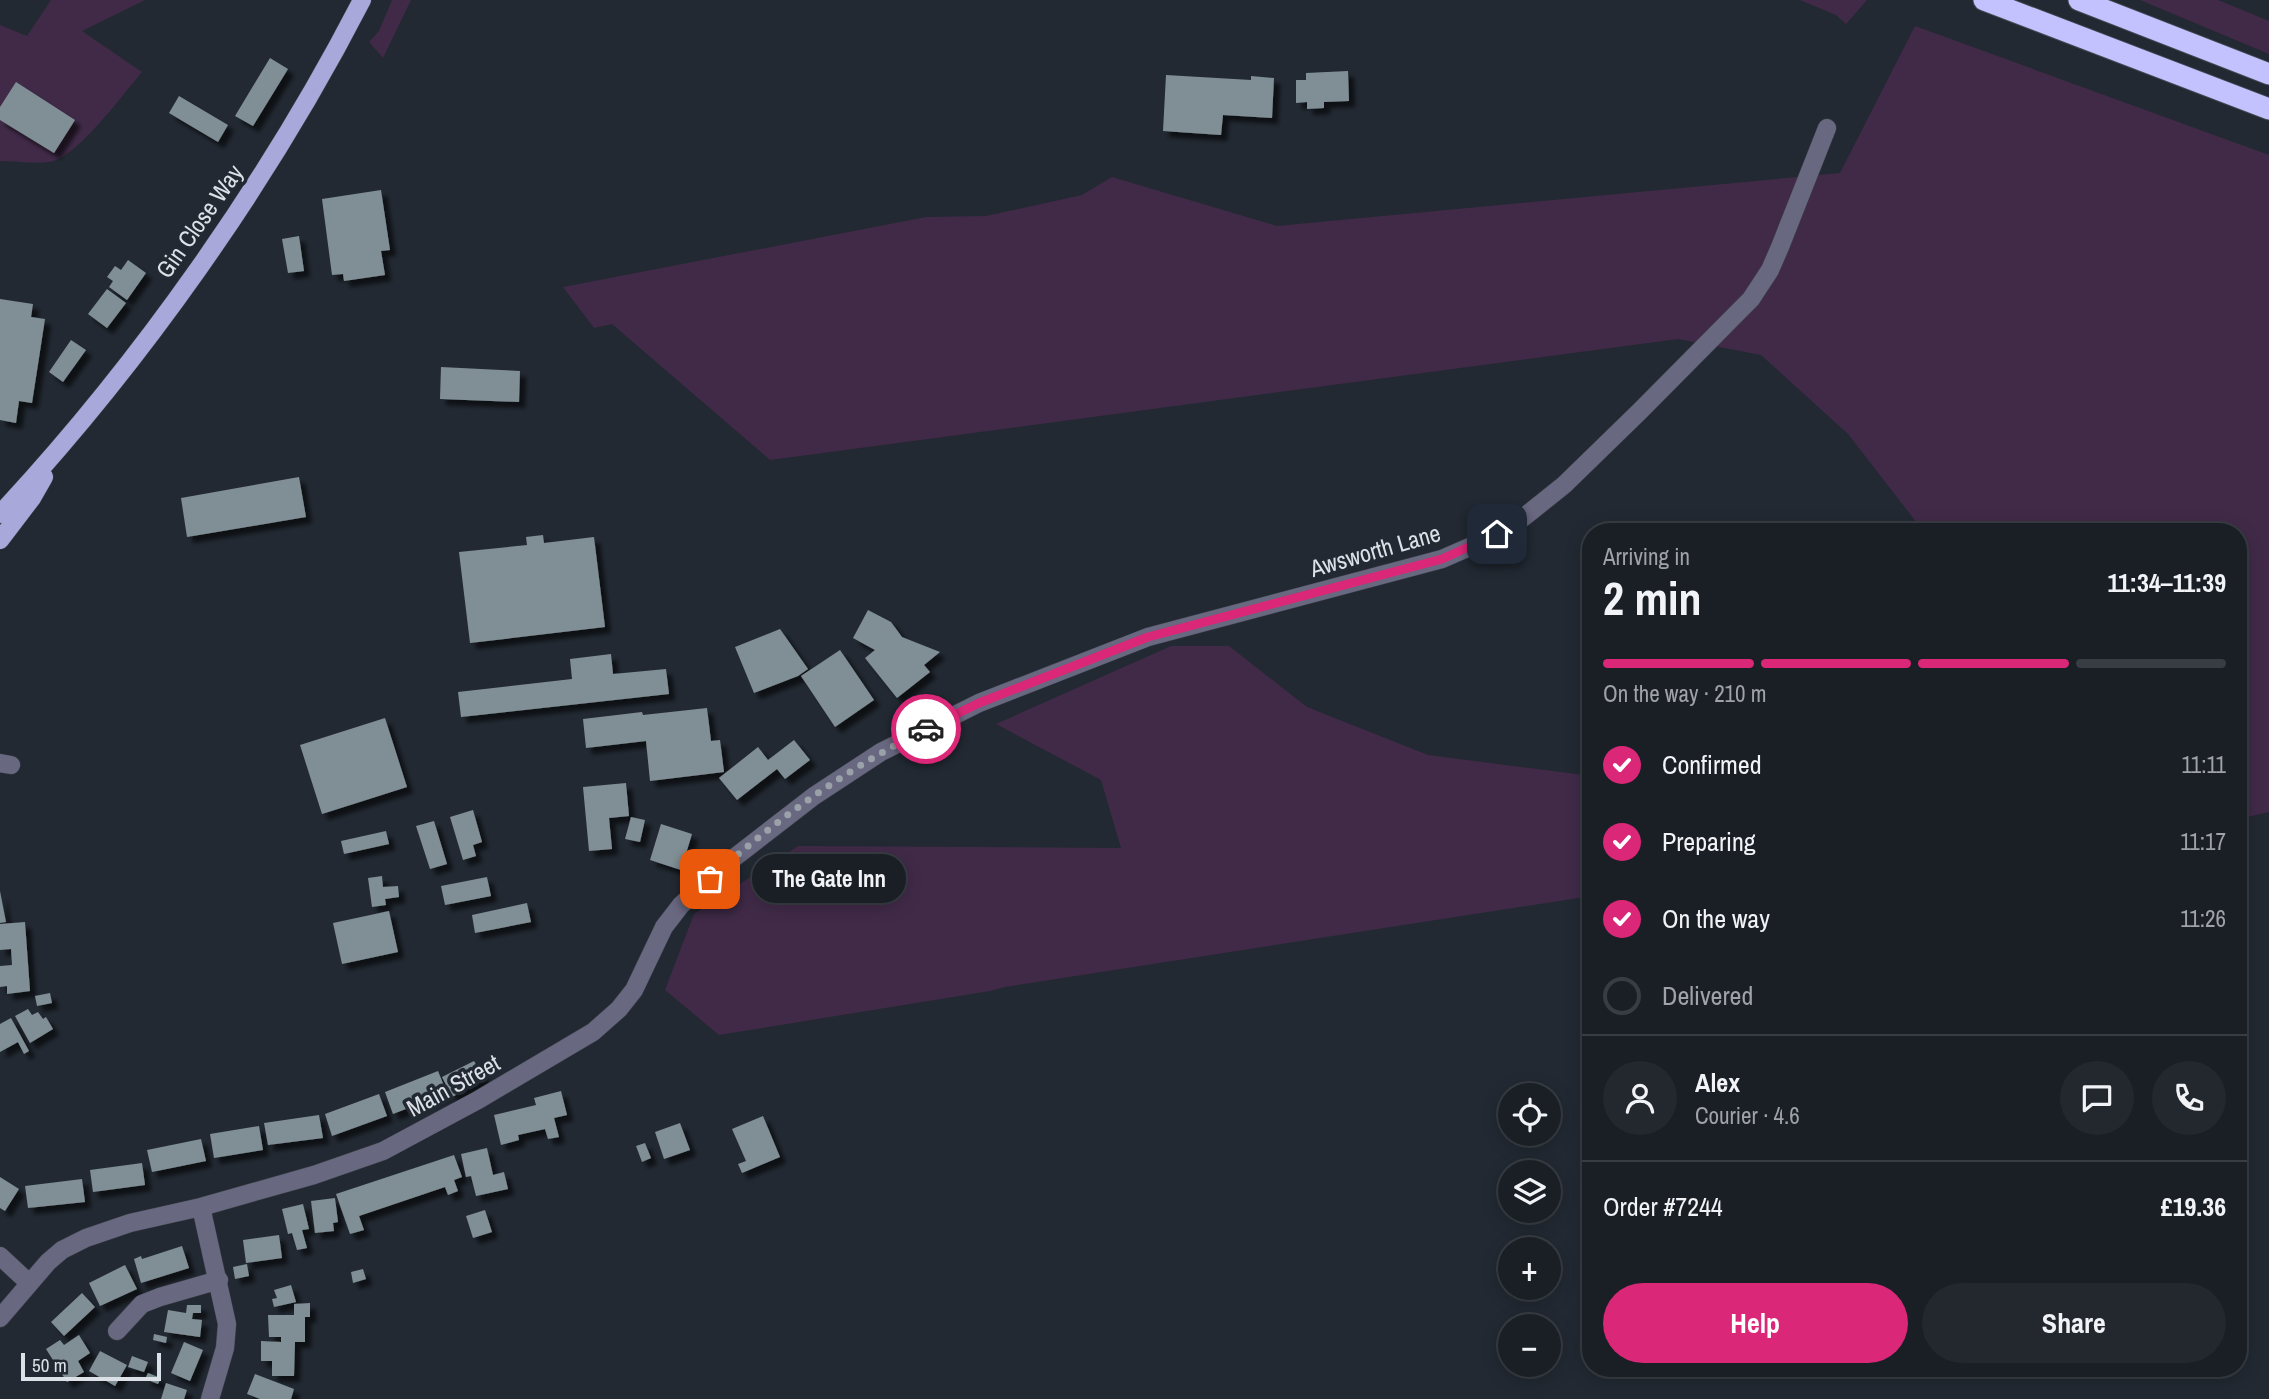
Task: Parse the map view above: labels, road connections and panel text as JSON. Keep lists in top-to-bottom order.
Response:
{
  "streets": {
    "main road": ["Gin Close Way"],
    "street": ["Awsworth Lane", "Main Street"]
  },
  "crossings": [
    ["Awsworth Lane", "Main Street"]
  ],
  "places": ["The Gate Inn"],
  "scale_bar": "50 m",
  "page": {
    "heading": ["2 min", "Arriving in", "11:34–11:39"],
    "panel": [
      "Alex",
      "Courier · 4.6",
      "Order #7244",
      "£19.36"
    ],
    "bar": "On the way · 210 m",
    "list": [
      ["Confirmed", "11:11"],
      ["Preparing", "11:17"],
      ["On the way", "11:26"],
      "Delivered"
    ],
    "bubble": "The Gate Inn",
    "map_buttons": ["+", "−"],
    "buttons": ["Help", "Share"],
    "scale": "50 m"
  }
}
